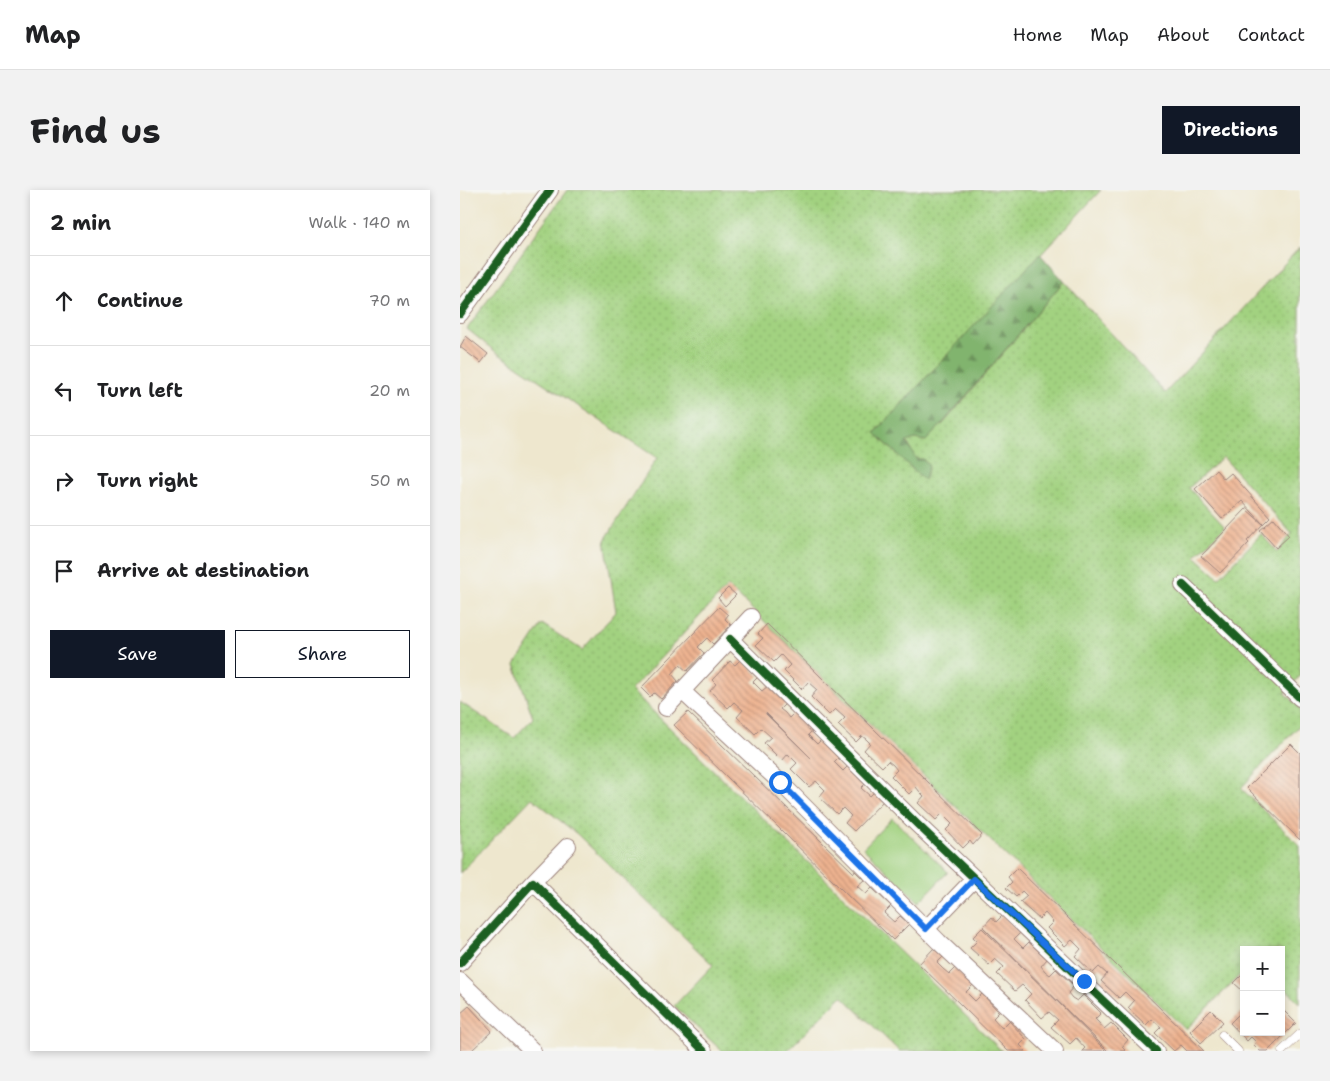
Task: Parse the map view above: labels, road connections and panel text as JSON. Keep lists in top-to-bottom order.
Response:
{
  "page": {
    "header": "Map",
    "nav": [
      "Home",
      "Map",
      "About",
      "Contact"
    ],
    "buttons": [
      "Directions",
      ["Save", "Share"]
    ],
    "title": "Find us",
    "heading": ["2 min", "Walk · 140 m"],
    "list": [
      ["Continue", "70 m"],
      ["Turn left", "20 m"],
      ["Turn right", "50 m"],
      "Arrive at destination"
    ],
    "map_buttons": ["+", "−"]
  }
}
